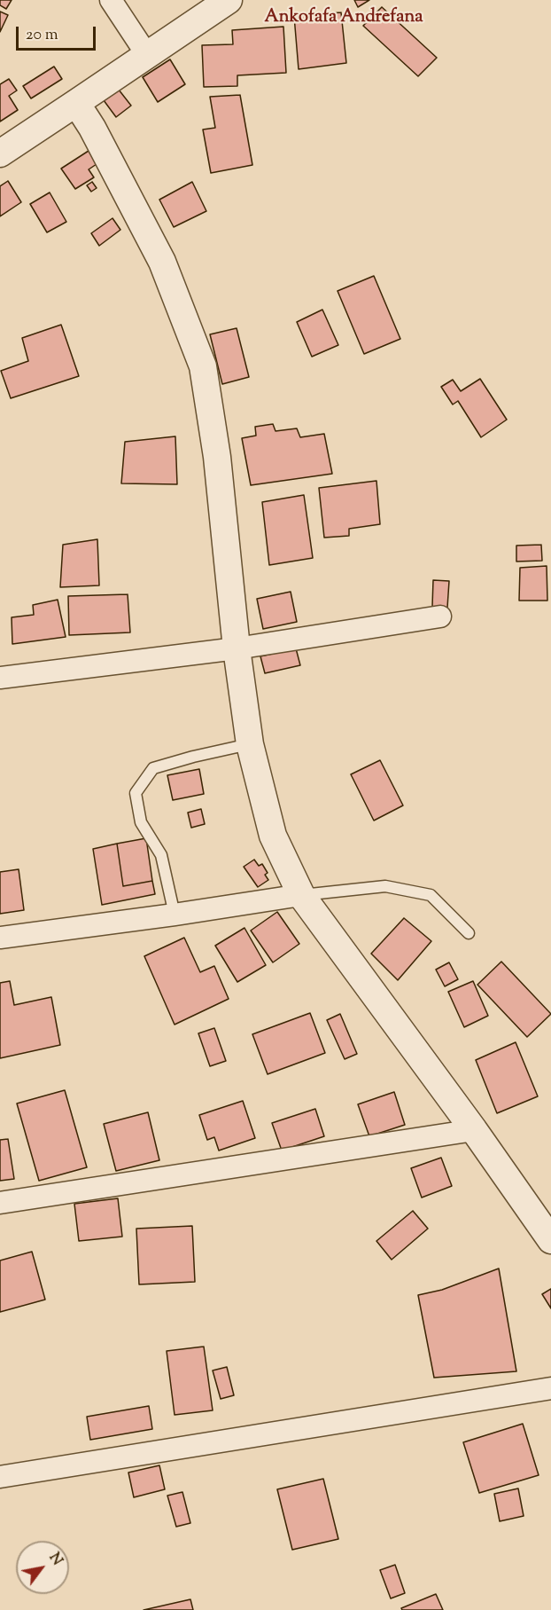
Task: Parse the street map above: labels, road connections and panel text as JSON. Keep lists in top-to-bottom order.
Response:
{
  "districts": ["Ankofafa Andrefana"],
  "scale_bar": "20 m",
  "north": "top right"
}
